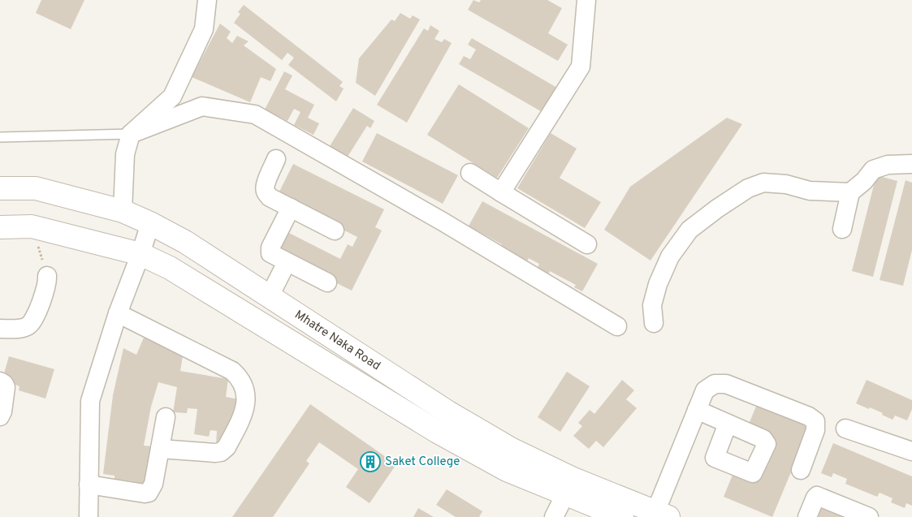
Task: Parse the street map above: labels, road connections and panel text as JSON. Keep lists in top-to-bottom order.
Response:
{
  "streets": {
    "street": ["Mhatre Naka Road"]
  },
  "places": {
    "building": ["Saket College"]
  }
}
